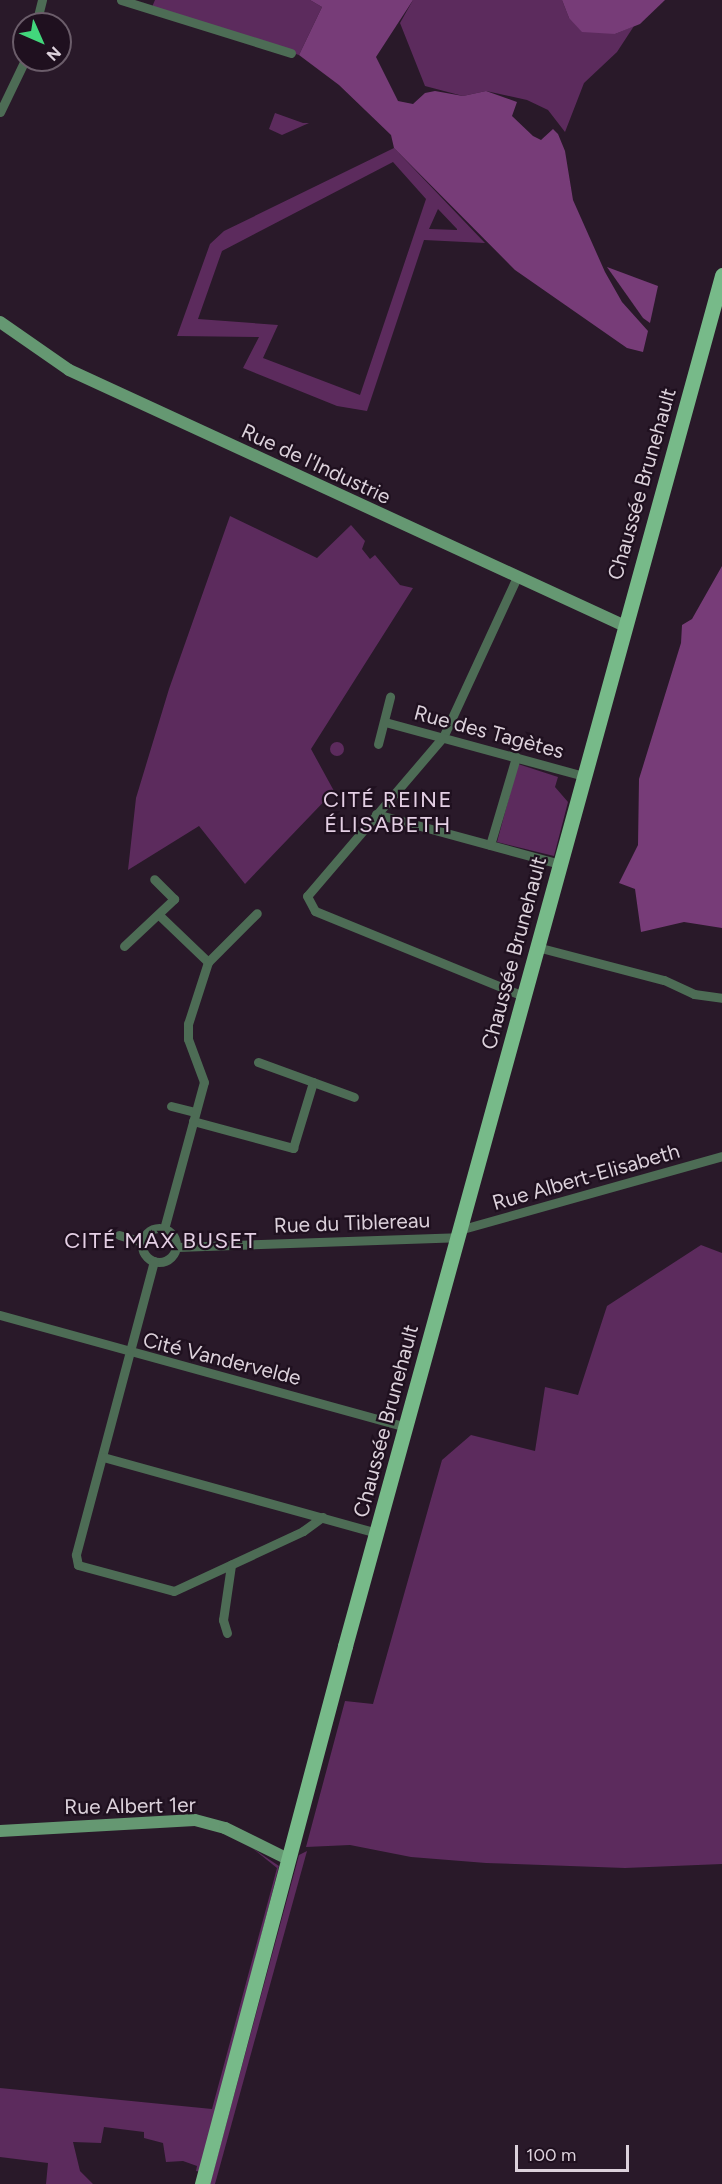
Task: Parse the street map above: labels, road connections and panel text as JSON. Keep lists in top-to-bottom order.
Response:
{
  "streets": {
    "main road": ["Chaussée Brunehault"],
    "street": [
      "Rue de l'Industrie",
      "Rue des Tagètes",
      "Rue Albert-Elisabeth",
      "Rue du Tiblereau",
      "Cité Vandervelde",
      "Rue Albert 1er"
    ]
  },
  "crossings": [
    ["Rue de l'Industrie", "Chaussée Brunehault"],
    ["Chaussée Brunehault", "Rue des Tagètes"],
    ["Chaussée Brunehault", "Rue Albert-Elisabeth"],
    ["Chaussée Brunehault", "Rue du Tiblereau"],
    ["Chaussée Brunehault", "Cité Vandervelde"],
    ["Chaussée Brunehault", "Rue Albert 1er"],
    ["Rue Albert-Elisabeth", "Rue du Tiblereau"]
  ],
  "districts": ["CITÉ REINE ÉLISABETH", "CITÉ MAX BUSET"],
  "scale_bar": "100 m",
  "north": "bottom right"
}
